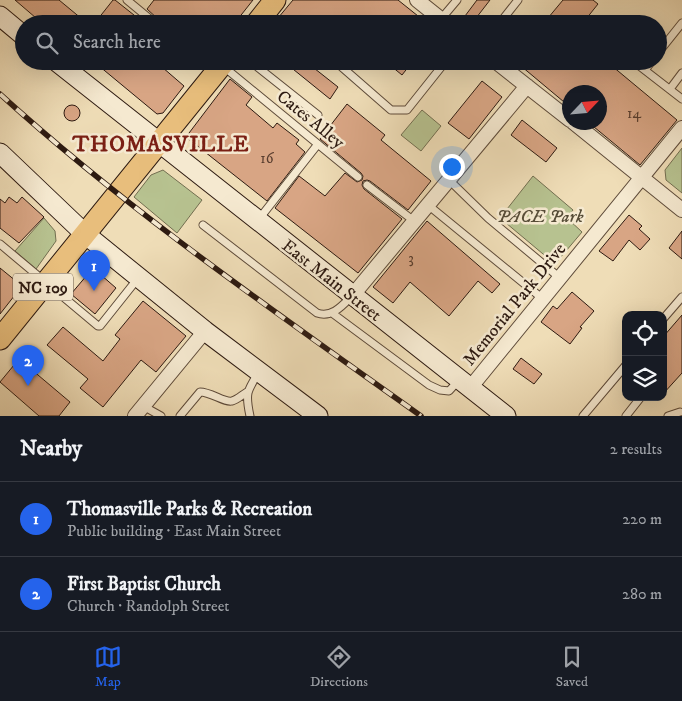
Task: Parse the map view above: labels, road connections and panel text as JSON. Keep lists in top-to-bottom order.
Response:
{
  "streets": {
    "main road": ["East Main Street", "NC 109"],
    "street": ["Memorial Park Drive"],
    "lane": ["Cates Alley"]
  },
  "crossings": [
    ["East Main Street", "NC 109"],
    ["East Main Street", "Memorial Park Drive"]
  ],
  "districts": ["THOMASVILLE"],
  "parks": ["PACE Park"],
  "house_numbers": ["14", "16", "3"],
  "north": "top right",
  "page": {
    "search": "Search here",
    "pins": ["1", "2"],
    "heading": ["Nearby", "2 results"],
    "list": [
      {
        "mark": "1",
        "name": "Thomasville Parks & Recreation",
        "note": "Public building · East Main Street",
        "value": "220 m"
      },
      {
        "mark": "2",
        "name": "First Baptist Church",
        "note": "Church · Randolph Street",
        "value": "280 m"
      }
    ],
    "nav": ["Map", "Directions", "Saved"]
  }
}
